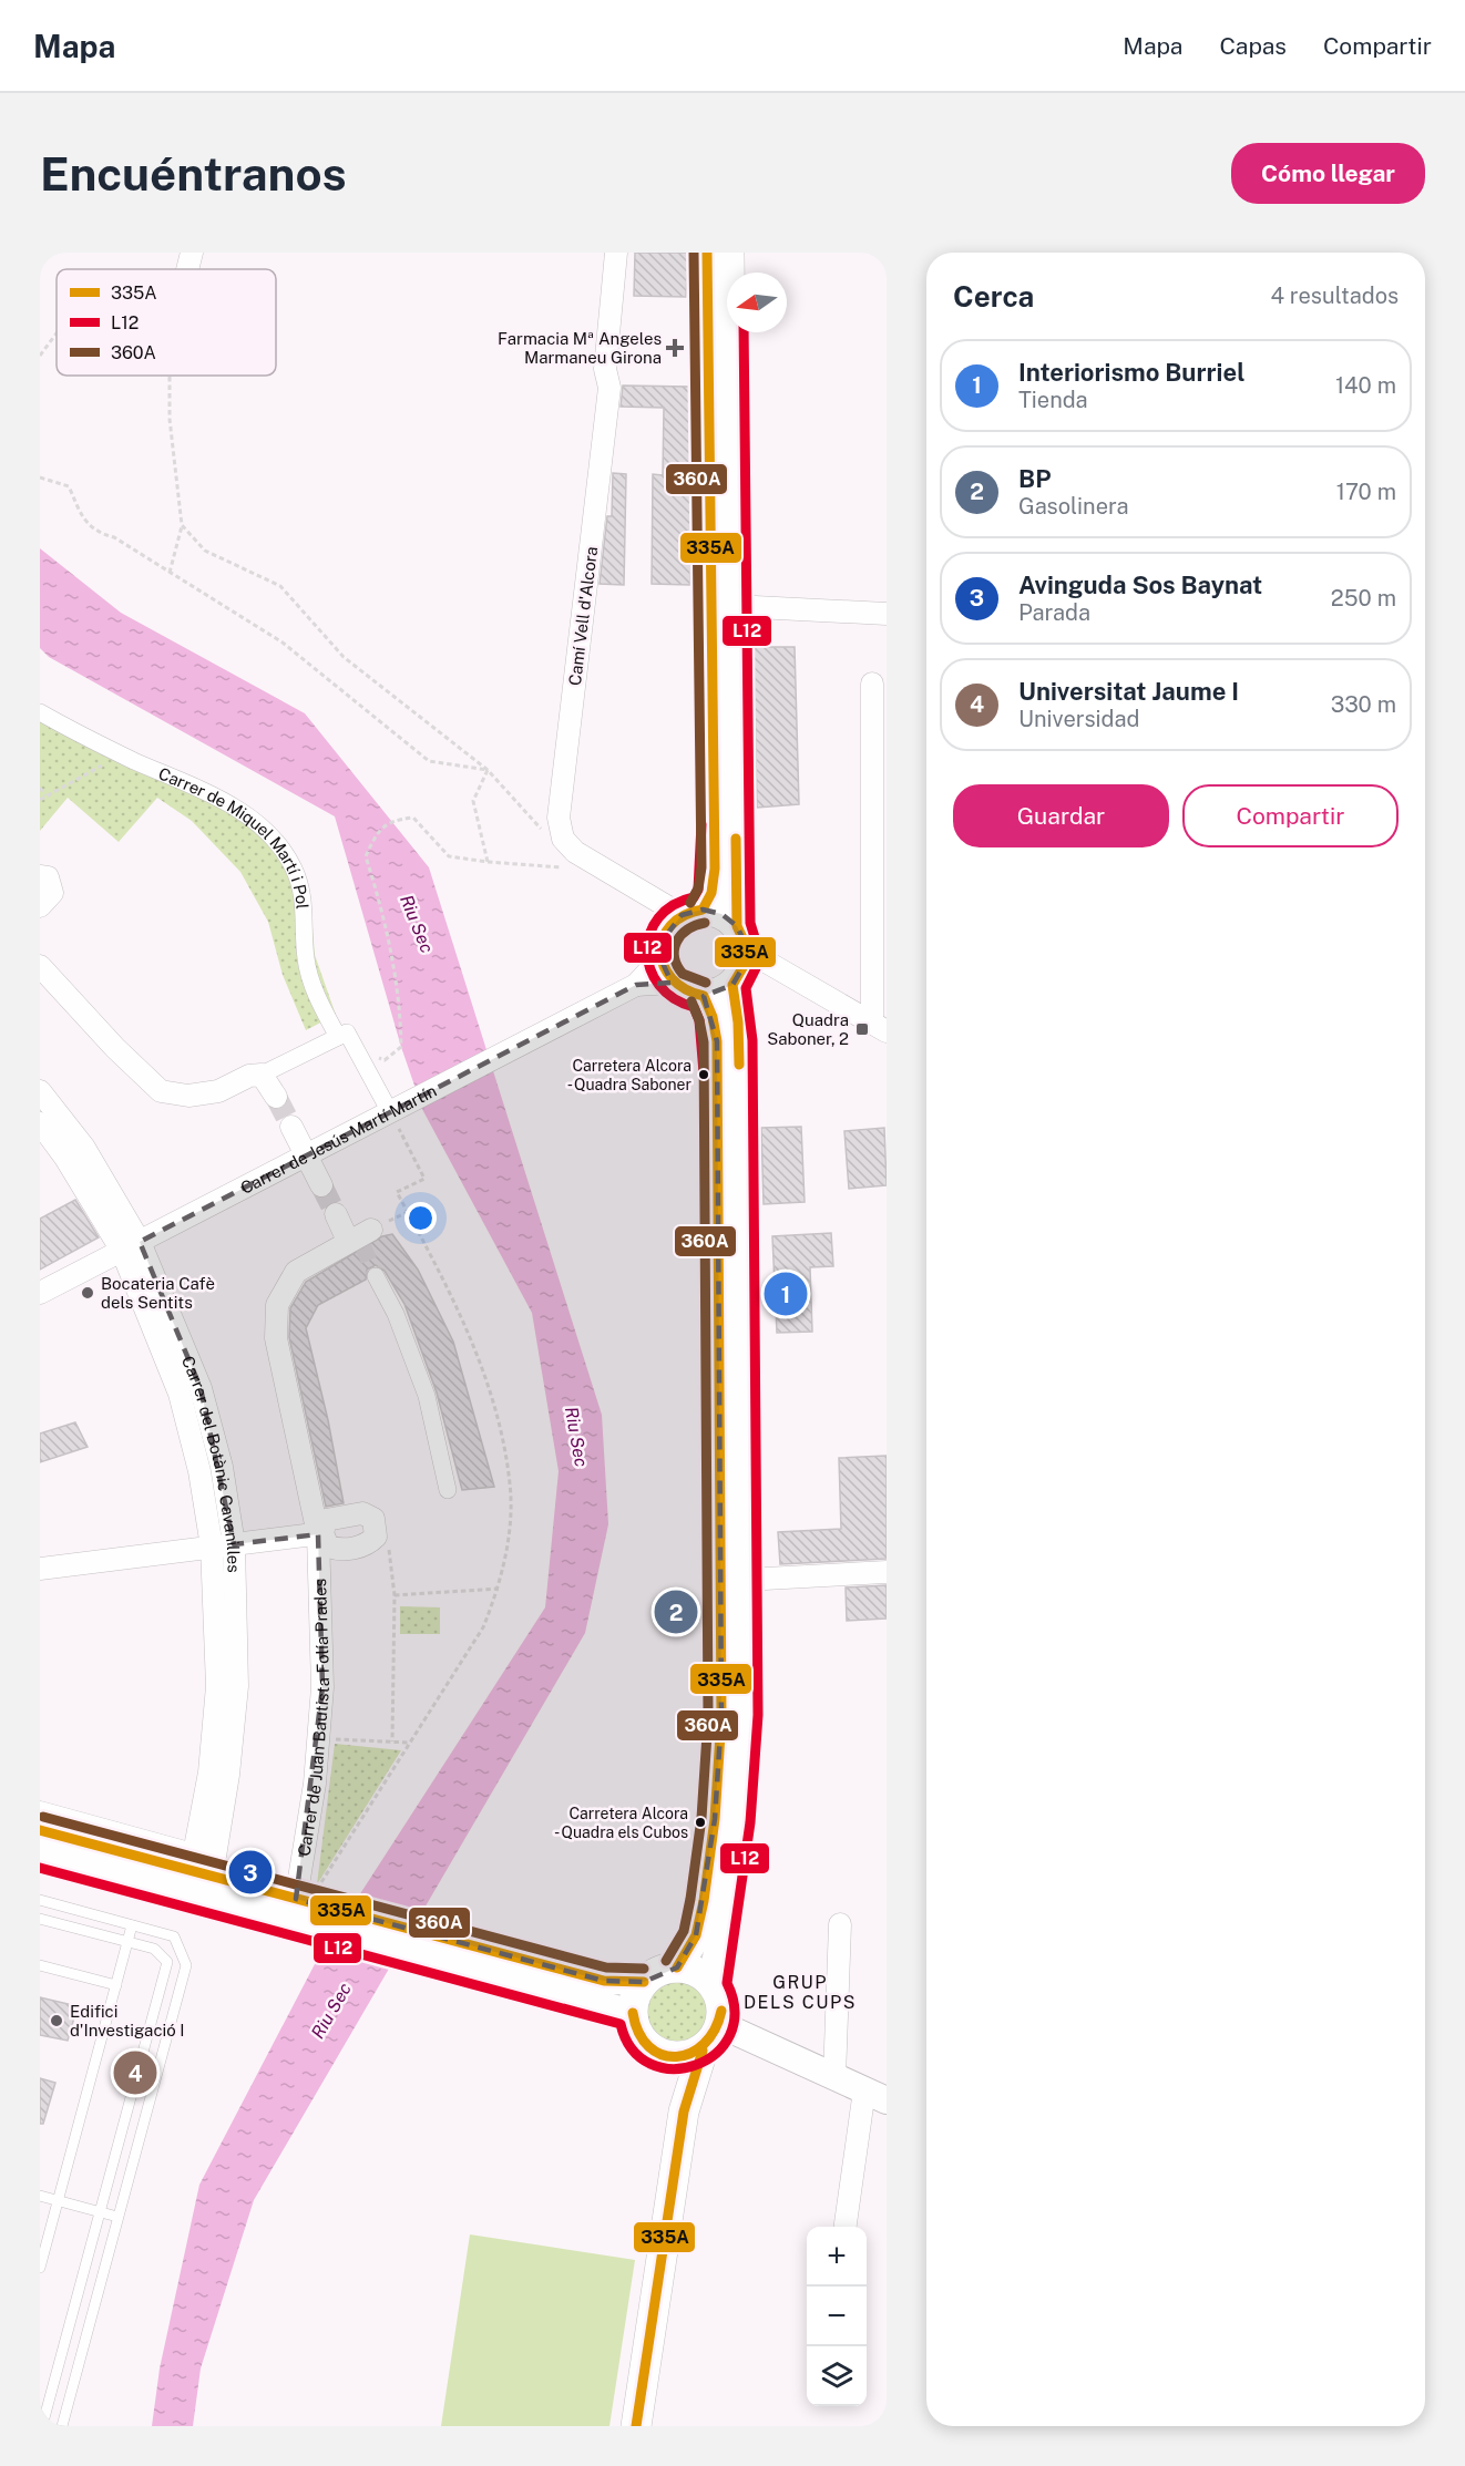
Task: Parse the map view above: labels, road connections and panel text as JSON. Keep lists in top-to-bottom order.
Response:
{
  "streets": {
    "street": [
      "Camí Vell d'Alcora",
      "Carrer de Miquel Martí i Pol",
      "Carrer de Jesús Martí Martín",
      "Carrer del Botànic Cavanilles",
      "Carrer de Juan Bautista Folía Prades"
    ]
  },
  "crossings": [
    ["Carrer de Miquel Martí i Pol", "Carrer de Jesús Martí Martín"],
    ["Carrer de Jesús Martí Martín", "Carrer del Botànic Cavanilles"]
  ],
  "districts": ["GRUP DELS CUPS"],
  "water": ["Riu Sec"],
  "places": {
    "health": ["Farmacia Mª Angeles Marmaneu Girona"],
    "transit": ["Quadra Saboner, 2"],
    "other": [
      "Carretera Alcora - Quadra Saboner",
      "Bocateria Cafè dels Sentits",
      "Carretera Alcora - Quadra els Cubos",
      "Edifici d'Investigació I"
    ]
  },
  "lines": ["transit line 335A", "transit line 360A", "transit line L12"],
  "legend": ["335A", "L12", "360A"],
  "north": "left",
  "page": {
    "header": "Mapa",
    "nav": ["Mapa", "Capas", "Compartir"],
    "buttons": [
      "Cómo llegar",
      ["Guardar", "Compartir"]
    ],
    "title": "Encuéntranos",
    "heading": ["Cerca", "4 resultados"],
    "list": [
      {
        "mark": "1",
        "name": "Interiorismo Burriel",
        "note": "Tienda",
        "value": "140 m"
      },
      {
        "mark": "2",
        "name": "BP",
        "note": "Gasolinera",
        "value": "170 m"
      },
      {
        "mark": "3",
        "name": "Avinguda Sos Baynat",
        "note": "Parada",
        "value": "250 m"
      },
      {
        "mark": "4",
        "name": "Universitat Jaume I",
        "note": "Universidad",
        "value": "330 m"
      }
    ],
    "pins": [
      "1",
      "2",
      "3",
      "4"
    ],
    "map_buttons": ["+", "−"]
  }
}
